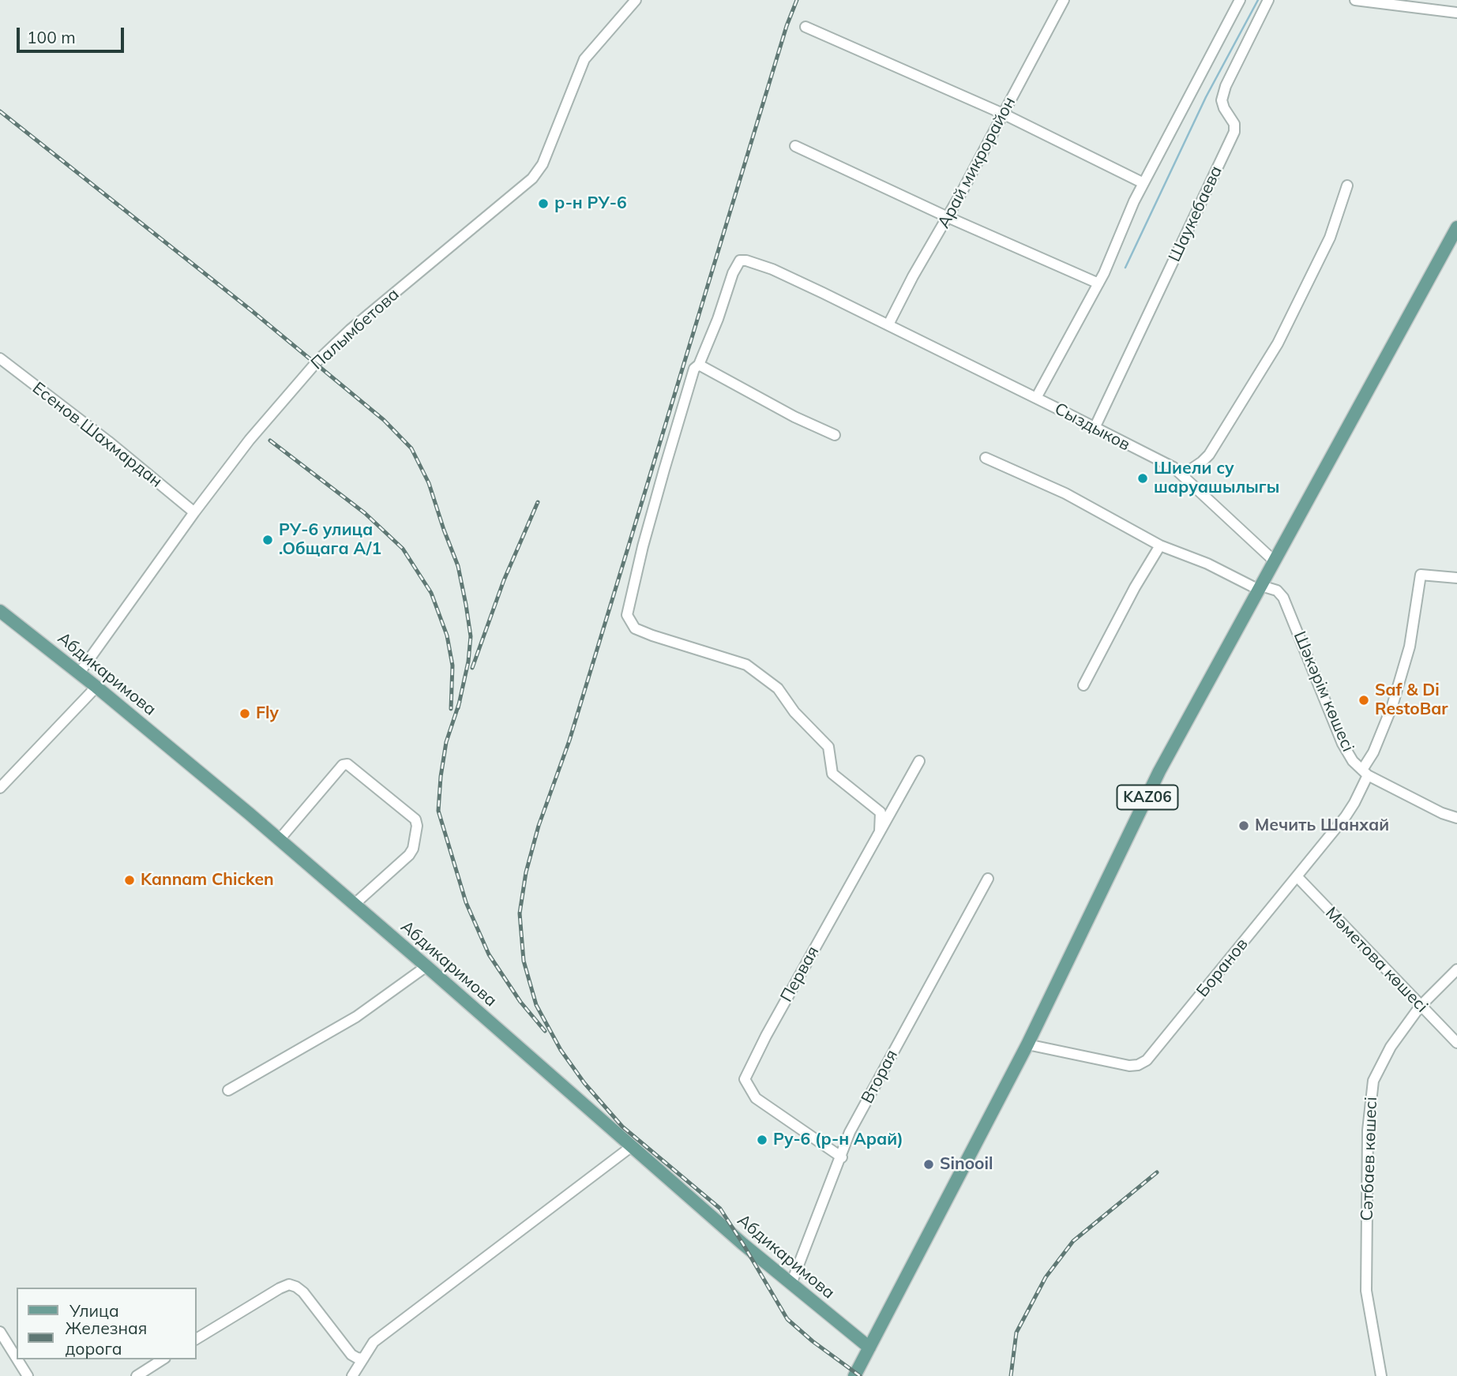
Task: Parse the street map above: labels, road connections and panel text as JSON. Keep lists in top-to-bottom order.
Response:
{
  "streets": {
    "main road": ["Абдикаримова", "KАZ06"],
    "street": [
      "Арай микрорайон",
      "Шаукебаева",
      "Палымбетова",
      "Сыздыков",
      "Есенов Шахмардан",
      "Шәкәрім көшесі",
      "Мәметова көшесі",
      "Боранов",
      "Первая",
      "Вторая",
      "Сәтбаев көшесі"
    ]
  },
  "crossings": [
    ["Арай микрорайон", "Сыздыков"],
    ["Шаукебаева", "Сыздыков"],
    ["Палымбетова", "Есенов Шахмардан"],
    ["Палымбетова", "Абдикаримова"],
    ["Сыздыков", "KАZ06"],
    ["Абдикаримова", "KАZ06"],
    ["Абдикаримова", "Вторая"],
    ["Шәкәрім көшесі", "KАZ06"],
    ["Шәкәрім көшесі", "Боранов"],
    ["KАZ06", "Боранов"],
    ["Мәметова көшесі", "Боранов"],
    ["Мәметова көшесі", "Сәтбаев көшесі"],
    ["Первая", "Вторая"]
  ],
  "places": [
    "р-н РУ-6",
    "Шиели су шаруашылыгы",
    "РУ-6 улица .Общага А/1",
    "Saf & Di RestoBar",
    "Fly",
    "Мечить Шанхай",
    "Kannam Chicken",
    "Ру-6 (р-н Арай)",
    "Sinooil"
  ],
  "legend": ["Улица", "Железная дорога"],
  "scale_bar": "100 m"
}
